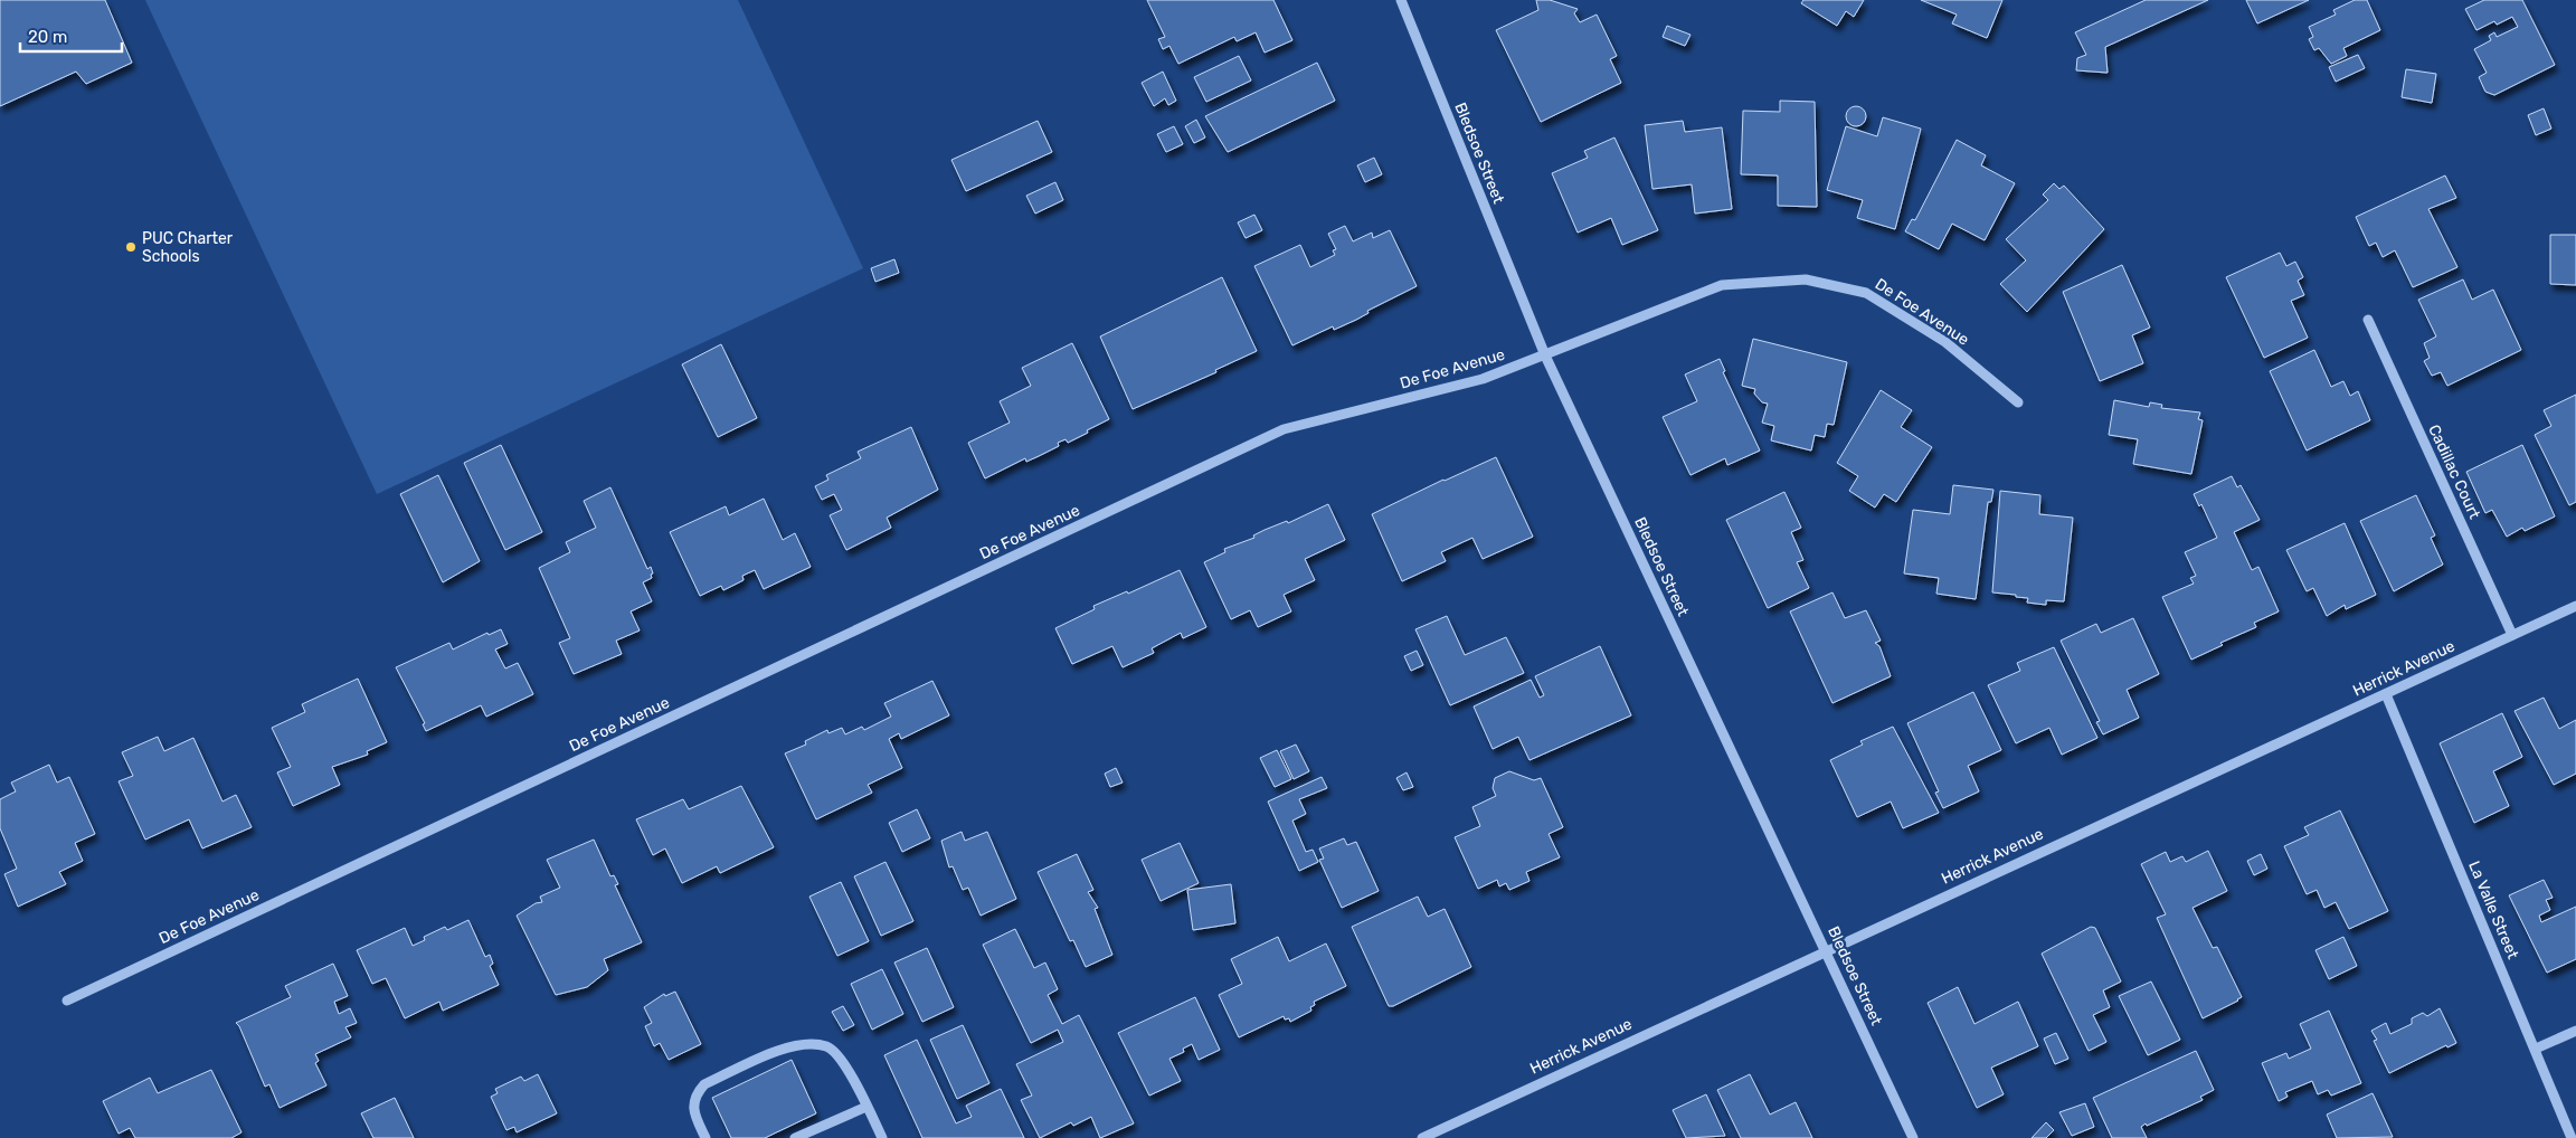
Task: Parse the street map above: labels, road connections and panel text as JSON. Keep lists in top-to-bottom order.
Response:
{
  "streets": {
    "street": [
      "Bledsoe Street",
      "De Foe Avenue",
      "Cadillac Court",
      "Herrick Avenue",
      "La Valle Street"
    ]
  },
  "crossings": [
    ["Bledsoe Street", "De Foe Avenue"],
    ["Bledsoe Street", "Herrick Avenue"],
    ["Cadillac Court", "Herrick Avenue"],
    ["Herrick Avenue", "La Valle Street"]
  ],
  "places": ["PUC Charter Schools"],
  "scale_bar": "20 m"
}
